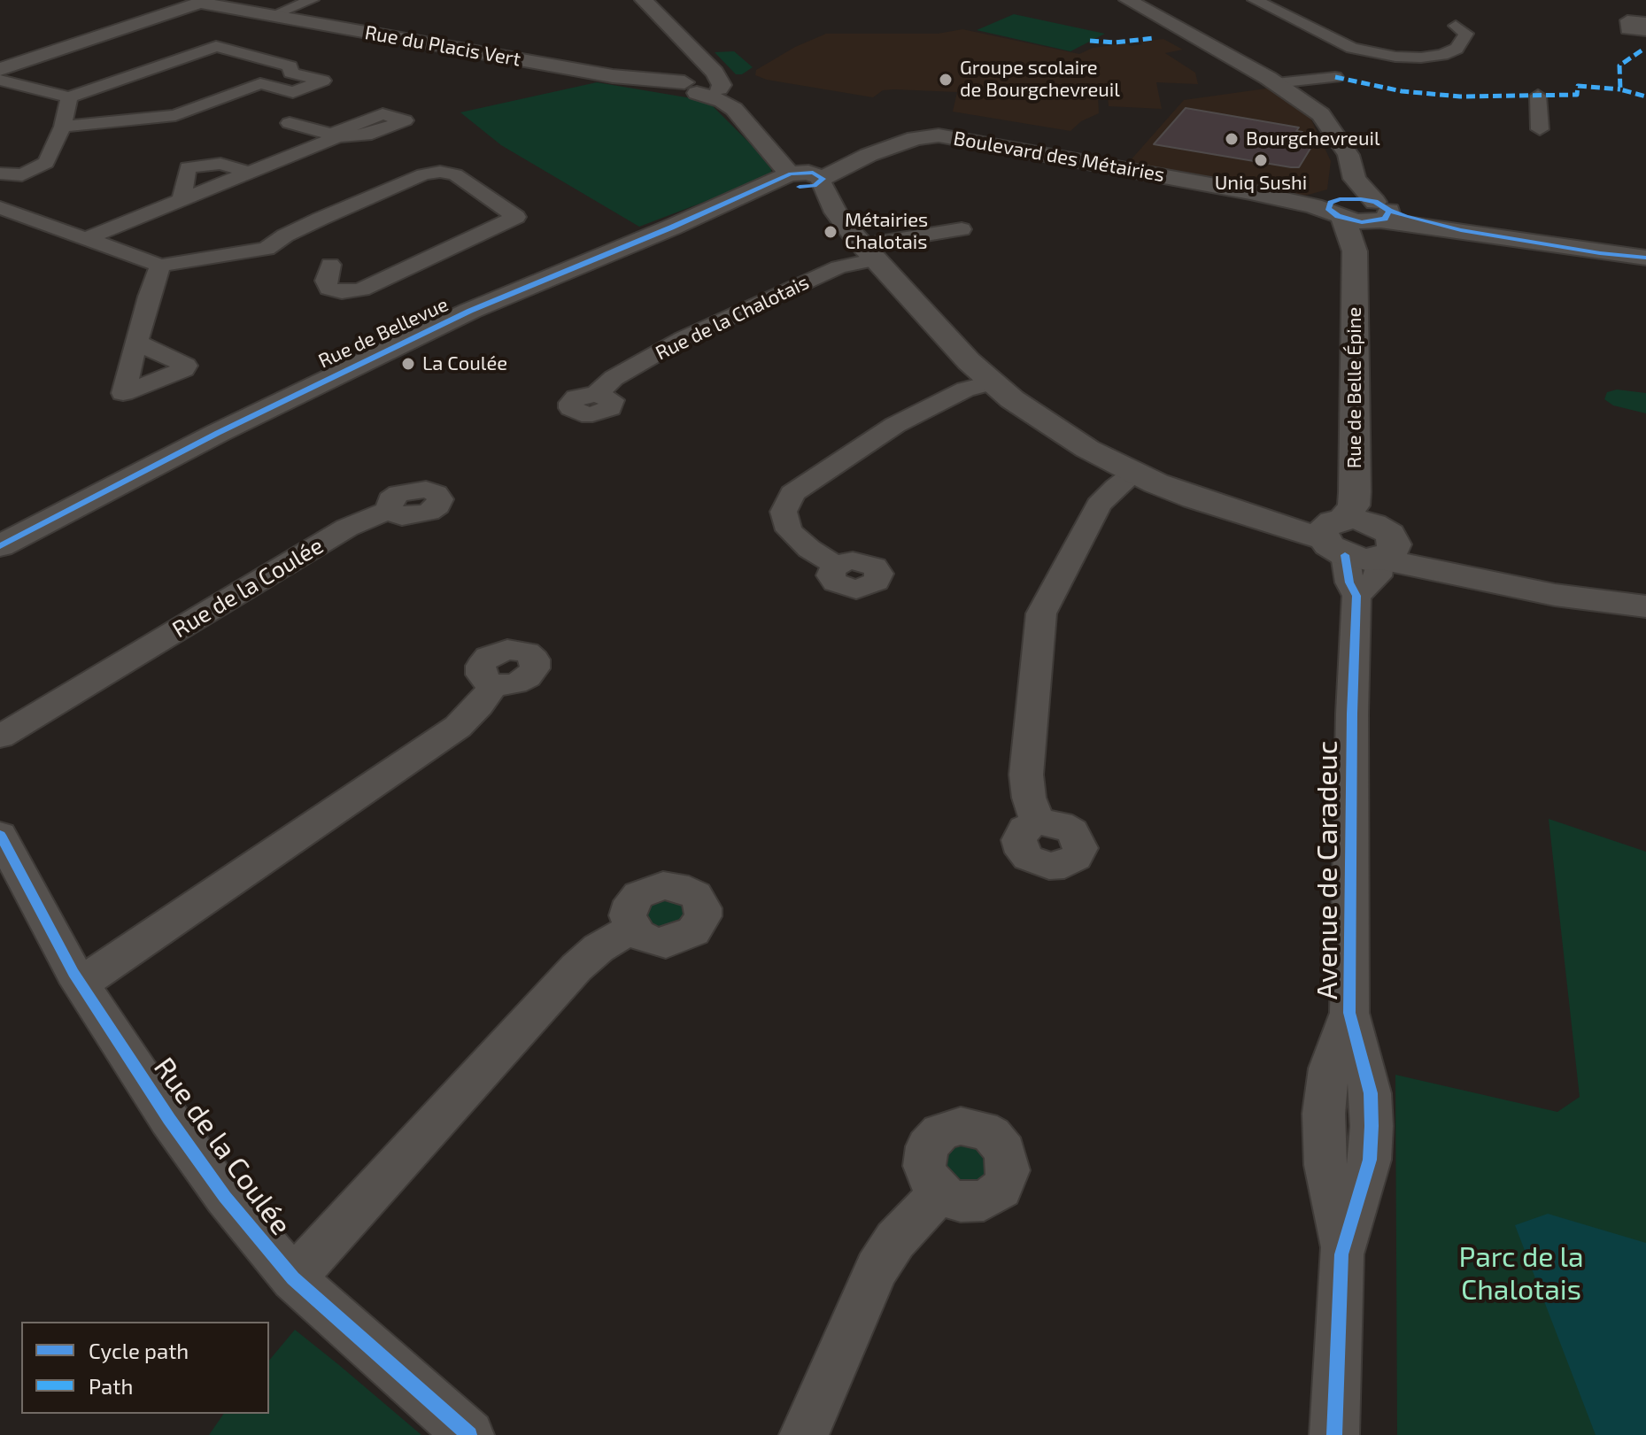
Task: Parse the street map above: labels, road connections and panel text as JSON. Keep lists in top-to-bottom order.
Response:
{
  "streets": {
    "street": [
      "Rue du Placis Vert",
      "Boulevard des Métairies",
      "Rue de la Chalotais",
      "Rue de Bellevue",
      "Rue de Belle Épine",
      "Rue de la Coulée",
      "Avenue de Caradeuc"
    ]
  },
  "crossings": [
    ["Boulevard des Métairies", "Rue de Bellevue"],
    ["Boulevard des Métairies", "Rue de Belle Épine"],
    ["Rue de Belle Épine", "Avenue de Caradeuc"]
  ],
  "parks": ["Parc de la Chalotais"],
  "places": [
    "Groupe scolaire de Bourgchevreuil",
    "Bourgchevreuil",
    "Uniq Sushi",
    "Métairies Chalotais",
    "La Coulée"
  ],
  "legend": ["Cycle path", "Path"]
}
